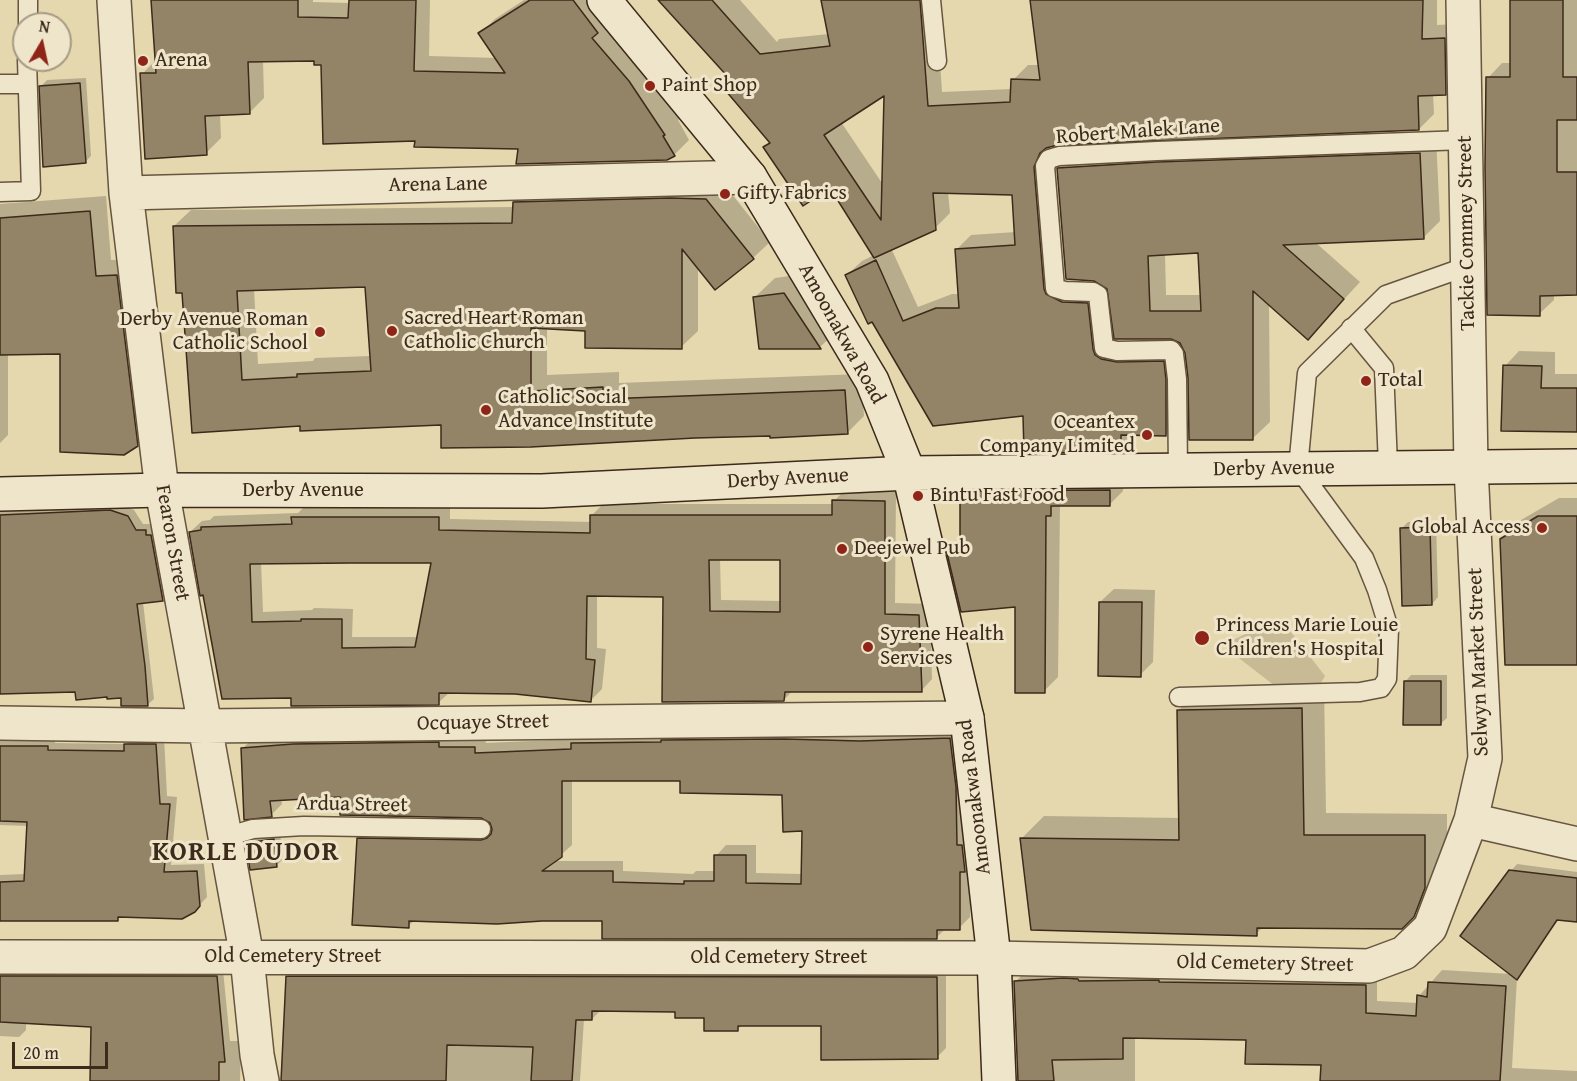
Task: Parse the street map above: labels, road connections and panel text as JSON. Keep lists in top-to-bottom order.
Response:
{
  "streets": {
    "street": [
      "Arena Lane",
      "Tackie Commey Street",
      "Amoonakwa Road",
      "Derby Avenue",
      "Fearon Street",
      "Selwyn Market Street",
      "Ocquaye Street",
      "Old Cemetery Street"
    ],
    "lane": ["Robert Malek Lane", "Ardua Street"]
  },
  "crossings": [
    ["Robert Malek Lane", "Tackie Commey Street"],
    ["Robert Malek Lane", "Derby Avenue"],
    ["Arena Lane", "Amoonakwa Road"],
    ["Arena Lane", "Fearon Street"],
    ["Tackie Commey Street", "Derby Avenue"],
    ["Tackie Commey Street", "Selwyn Market Street"],
    ["Amoonakwa Road", "Derby Avenue"],
    ["Amoonakwa Road", "Ocquaye Street"],
    ["Amoonakwa Road", "Old Cemetery Street"],
    ["Derby Avenue", "Fearon Street"],
    ["Derby Avenue", "Selwyn Market Street"],
    ["Fearon Street", "Ocquaye Street"],
    ["Fearon Street", "Ardua Street"],
    ["Fearon Street", "Old Cemetery Street"],
    ["Selwyn Market Street", "Old Cemetery Street"]
  ],
  "districts": ["KORLE DUDOR"],
  "places": [
    "Arena",
    "Paint Shop",
    "Gifty Fabrics",
    "Sacred Heart Roman Catholic Church",
    "Derby Avenue Roman Catholic School",
    "Total",
    "Catholic Social Advance Institute",
    "Oceantex Company Limited",
    "Bintu Fast Food",
    "Global Access",
    "Deejewel Pub",
    "Princess Marie Louie Children's Hospital",
    "Syrene Health Services"
  ],
  "scale_bar": "20 m",
  "north": "top"
}
